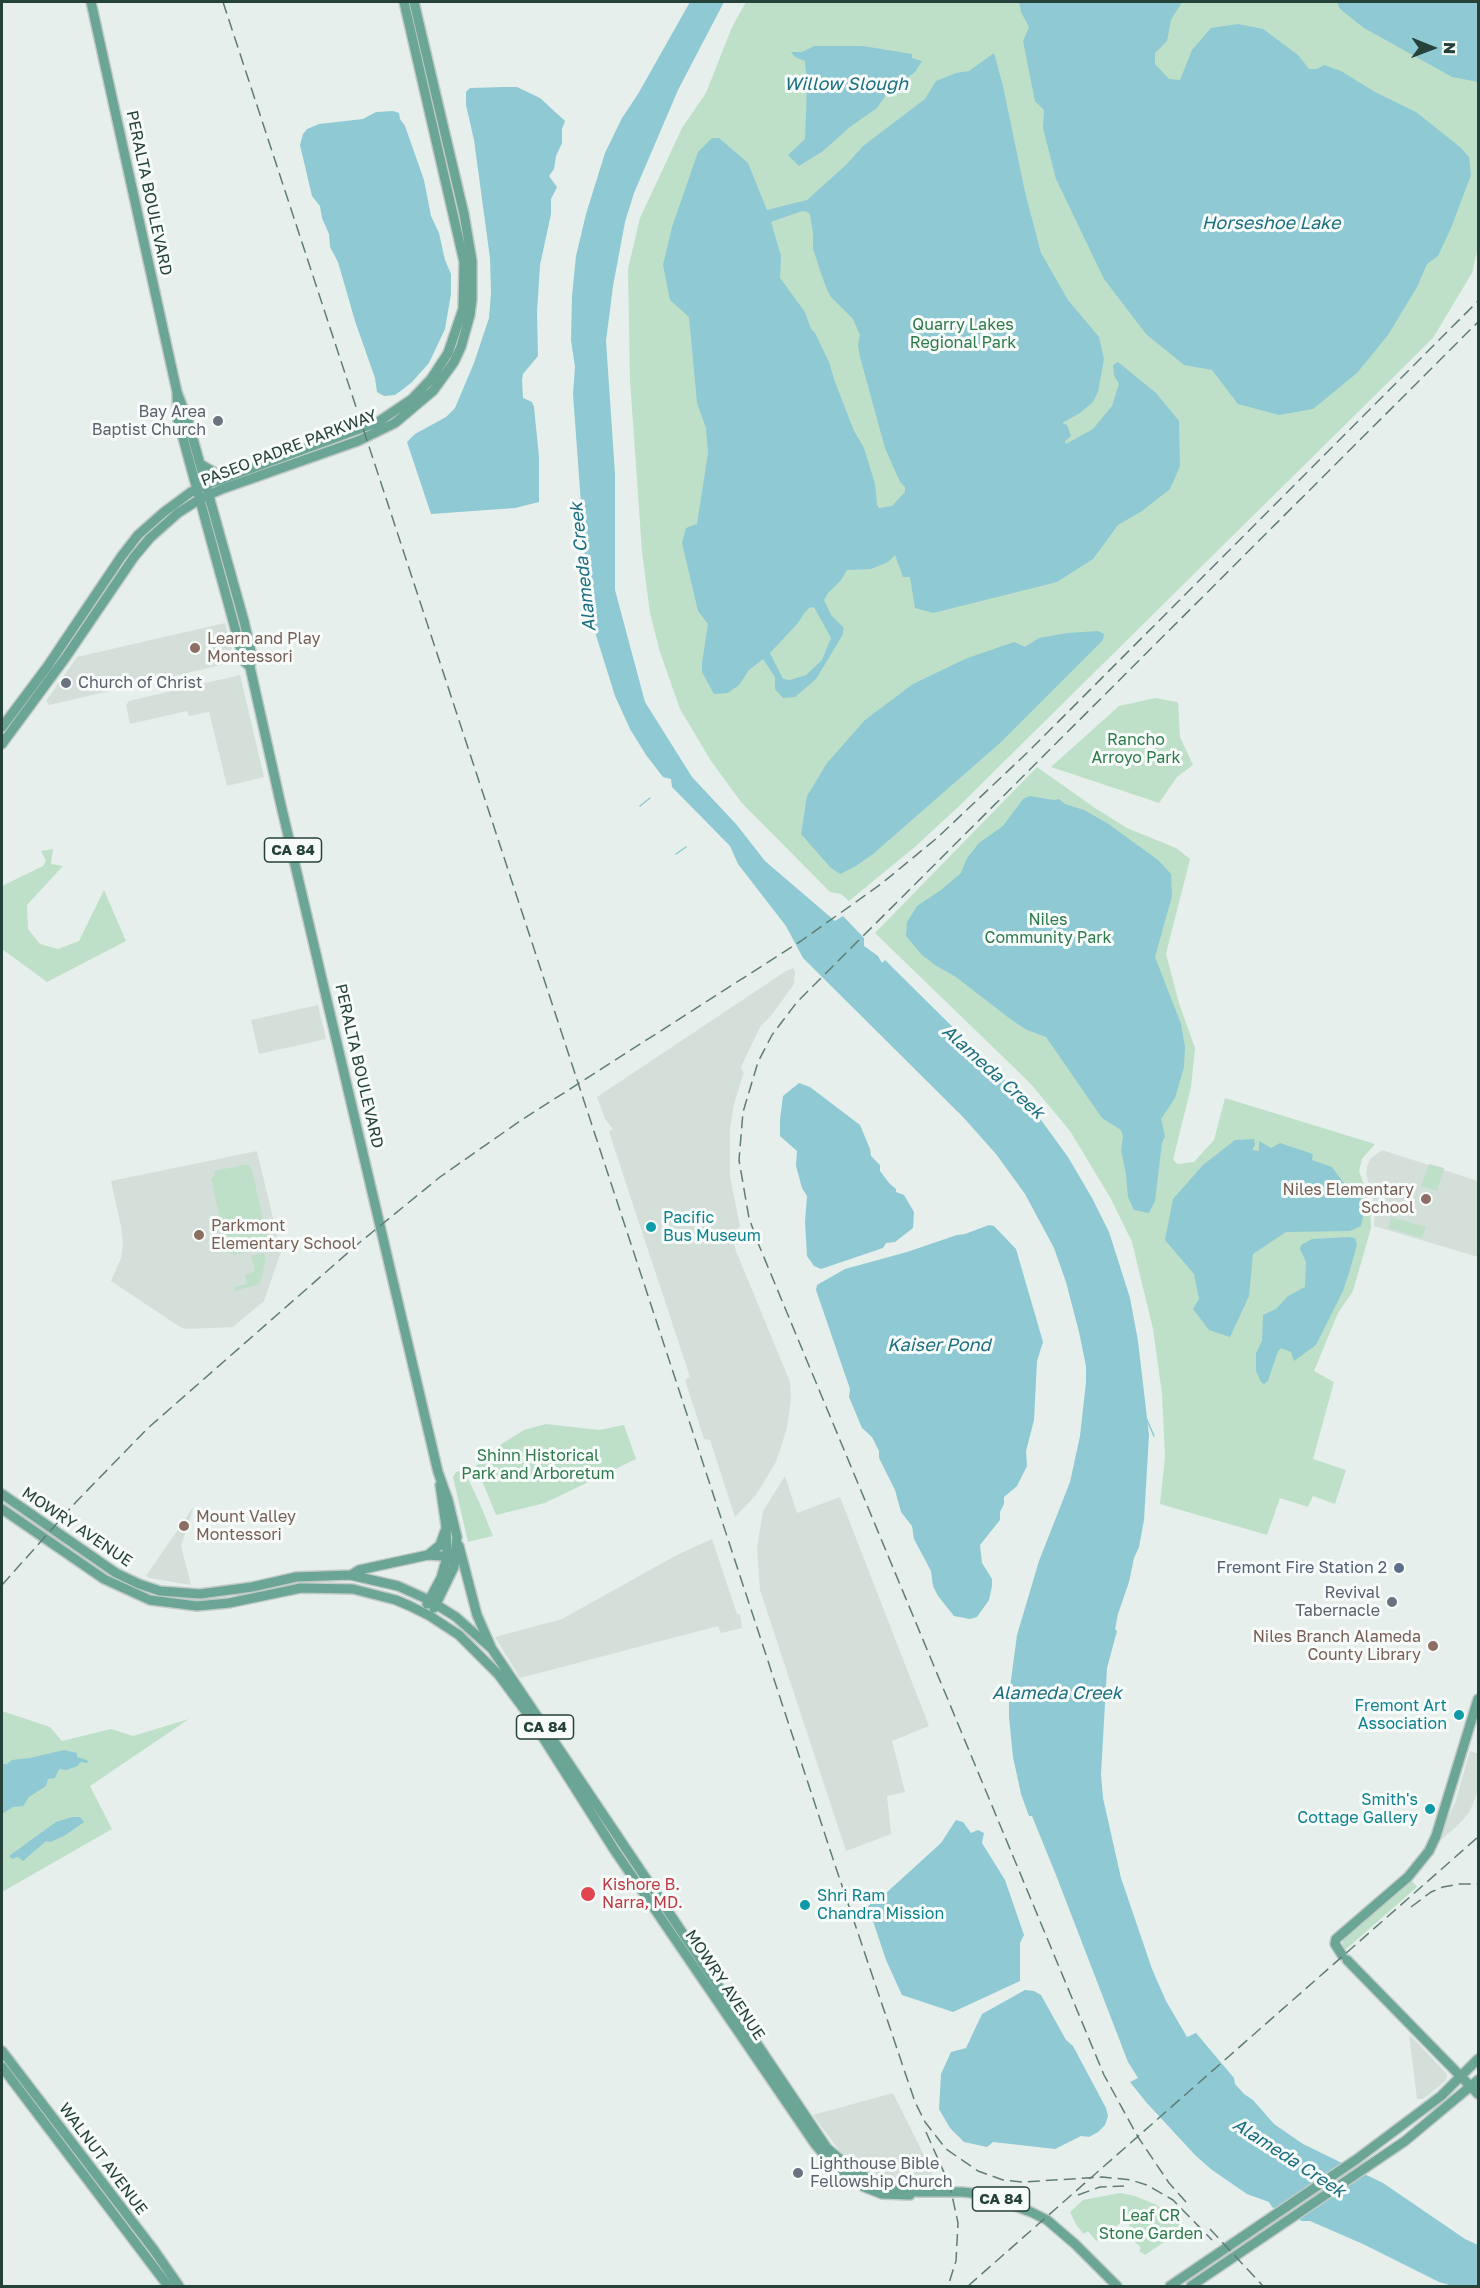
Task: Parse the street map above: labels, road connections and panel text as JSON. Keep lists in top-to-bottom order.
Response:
{
  "streets": {
    "main road": [
      "PERALTA BOULEVARD",
      "PASEO PADRE PARKWAY",
      "CA 84",
      "MOWRY AVENUE",
      "WALNUT AVENUE"
    ]
  },
  "crossings": [
    ["PERALTA BOULEVARD", "PASEO PADRE PARKWAY"],
    ["PERALTA BOULEVARD", "MOWRY AVENUE"]
  ],
  "water": [
    "Willow Slough",
    "Horseshoe Lake",
    "Alameda Creek",
    "Kaiser Pond"
  ],
  "parks": [
    "Quarry Lakes Regional Park",
    "Rancho Arroyo Park",
    "Niles Community Park",
    "Shinn Historical Park and Arboretum",
    "Leaf CR Stone Garden"
  ],
  "places": [
    "Bay Area Baptist Church",
    "Learn and Play Montessori",
    "Church of Christ",
    "Niles Elementary School",
    "Pacific Bus Museum",
    "Parkmont Elementary School",
    "Mount Valley Montessori",
    "Fremont Fire Station 2",
    "Revival Tabernacle",
    "Niles Branch Alameda County Library",
    "Fremont Art Association",
    "Smith's Cottage Gallery",
    "Kishore B. Narra, MD.",
    "Shri Ram Chandra Mission",
    "Lighthouse Bible Fellowship Church"
  ],
  "north": "right"
}
